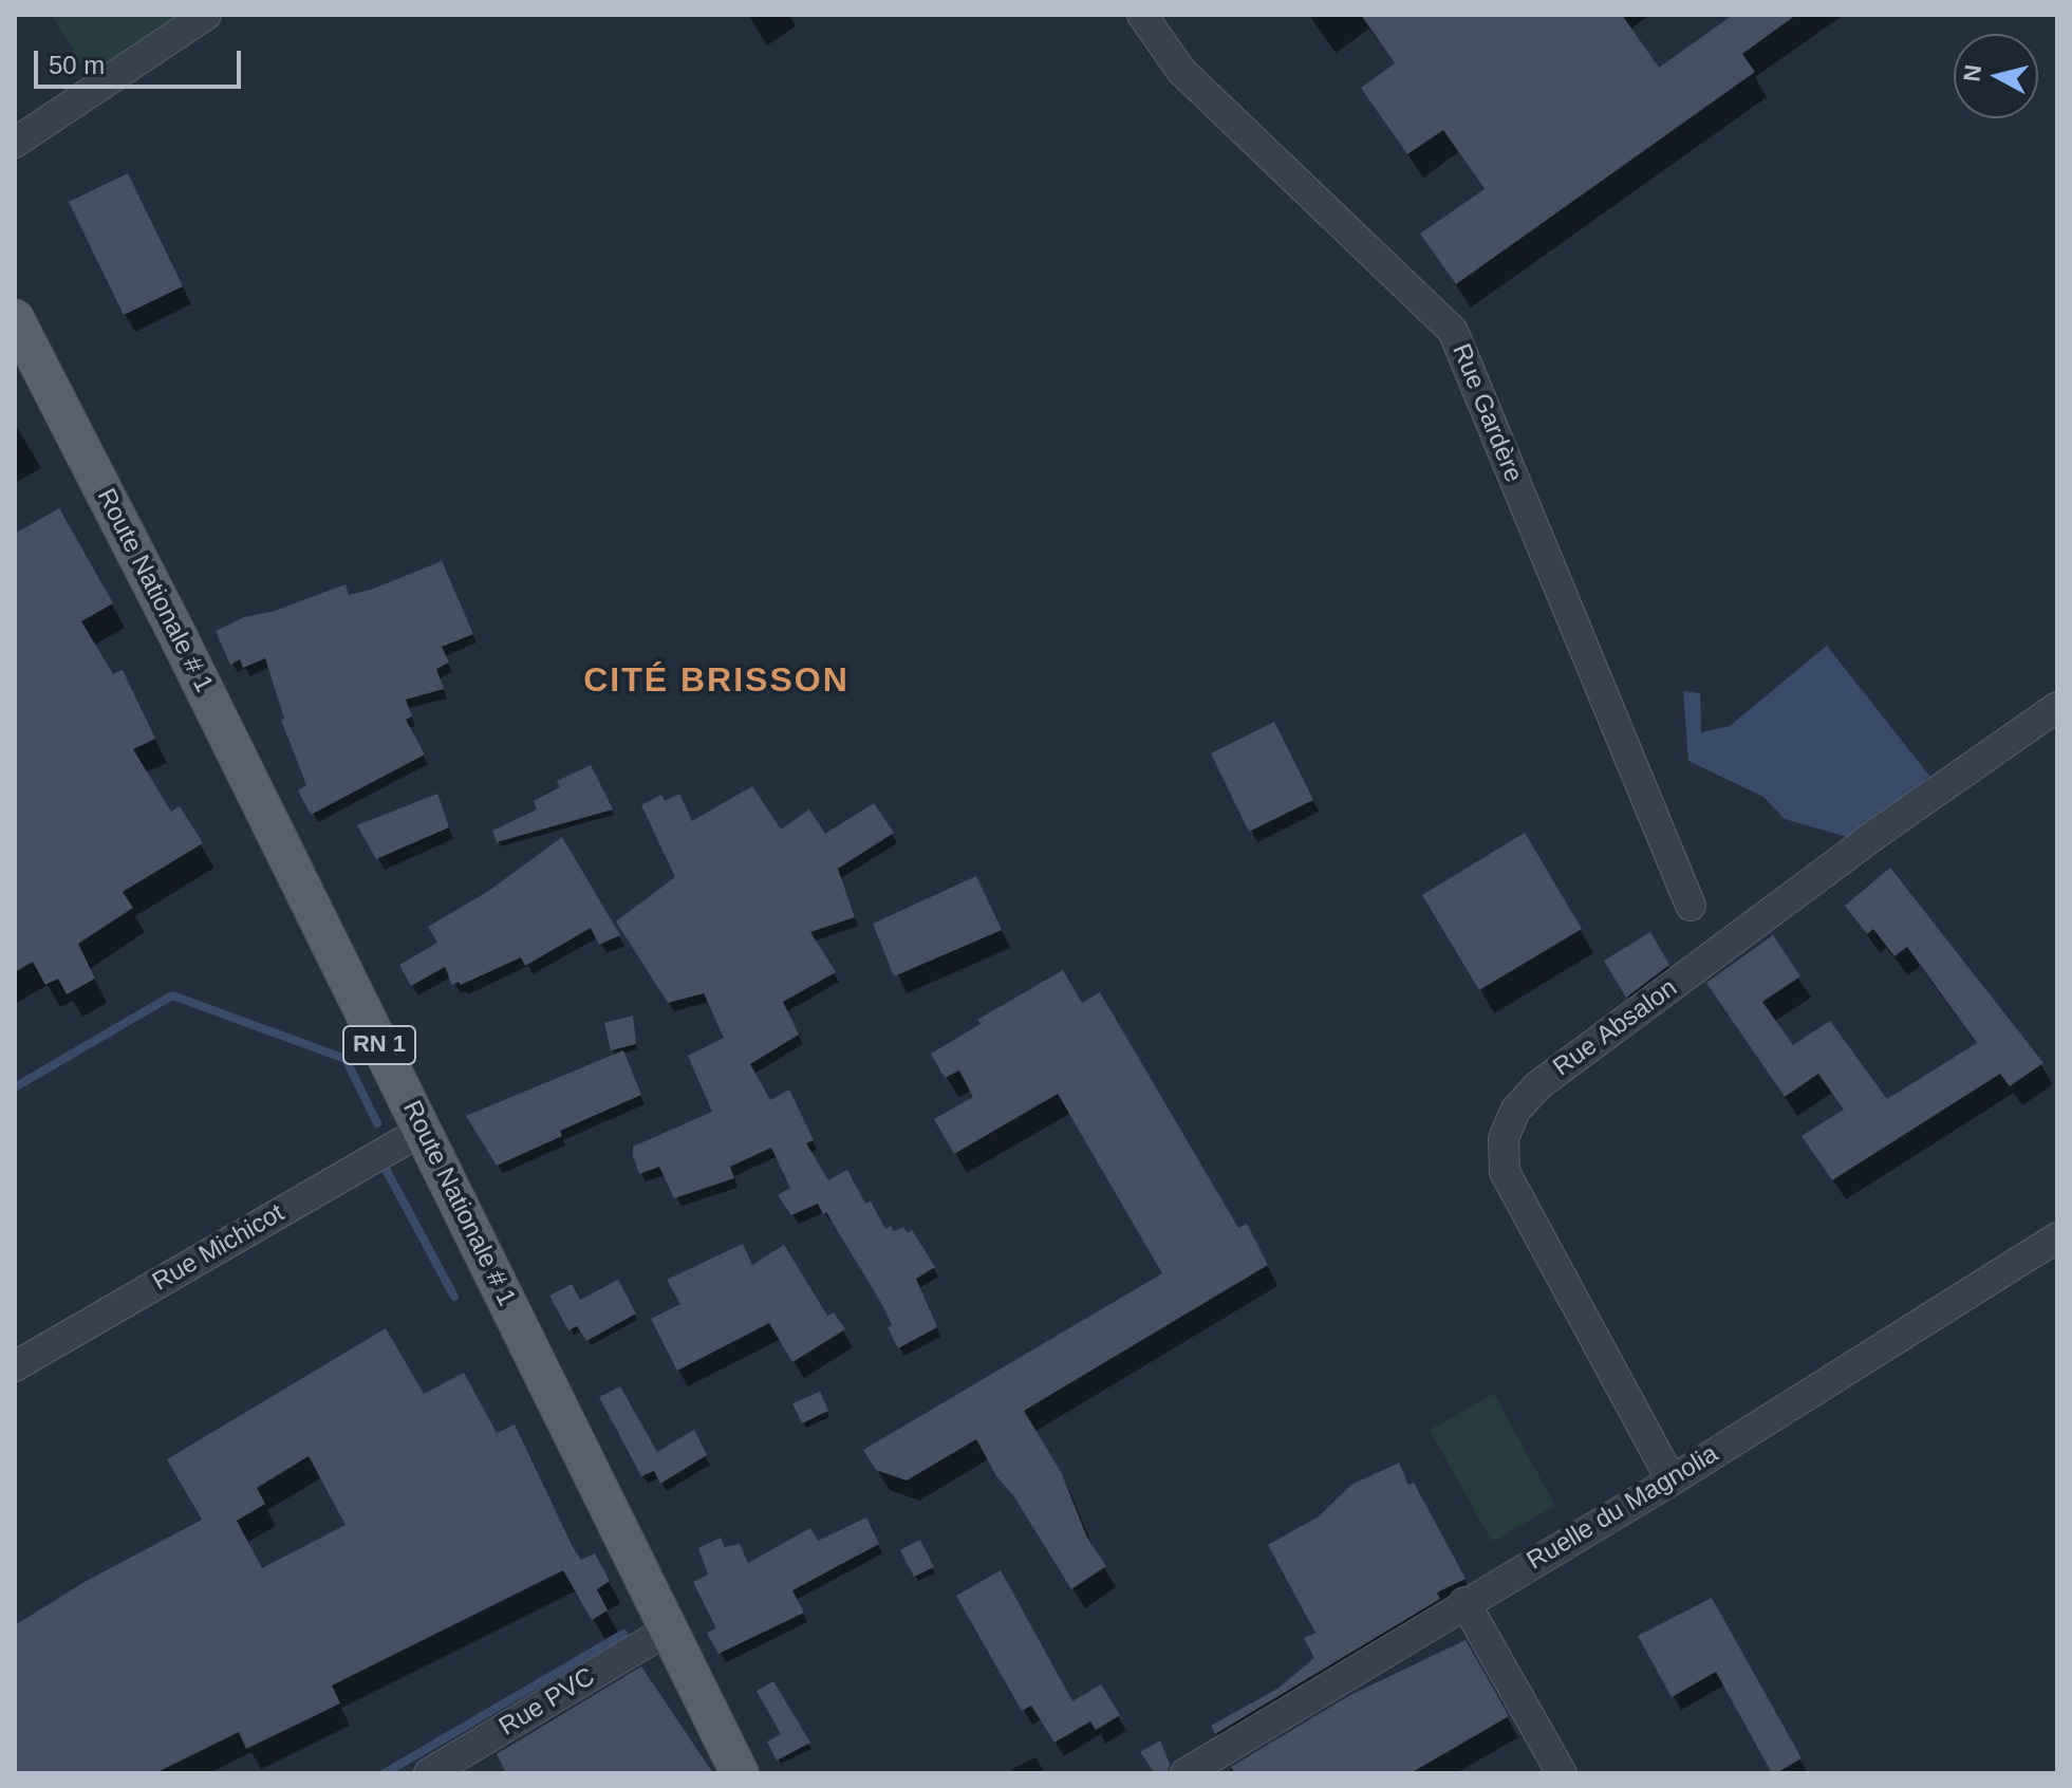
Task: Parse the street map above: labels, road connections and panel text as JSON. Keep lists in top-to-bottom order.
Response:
{
  "streets": {
    "main road": ["Route Nationale # 1", "RN 1"],
    "street": [
      "Rue Gardère",
      "Rue Absalon",
      "Rue Michicot",
      "Ruelle du Magnolia",
      "Rue PVC"
    ]
  },
  "crossings": [
    ["Route Nationale # 1", "Rue Michicot"],
    ["Route Nationale # 1", "Rue PVC"],
    ["Rue Absalon", "Ruelle du Magnolia"]
  ],
  "districts": ["CITÉ BRISSON"],
  "scale_bar": "50 m",
  "north": "left"
}
